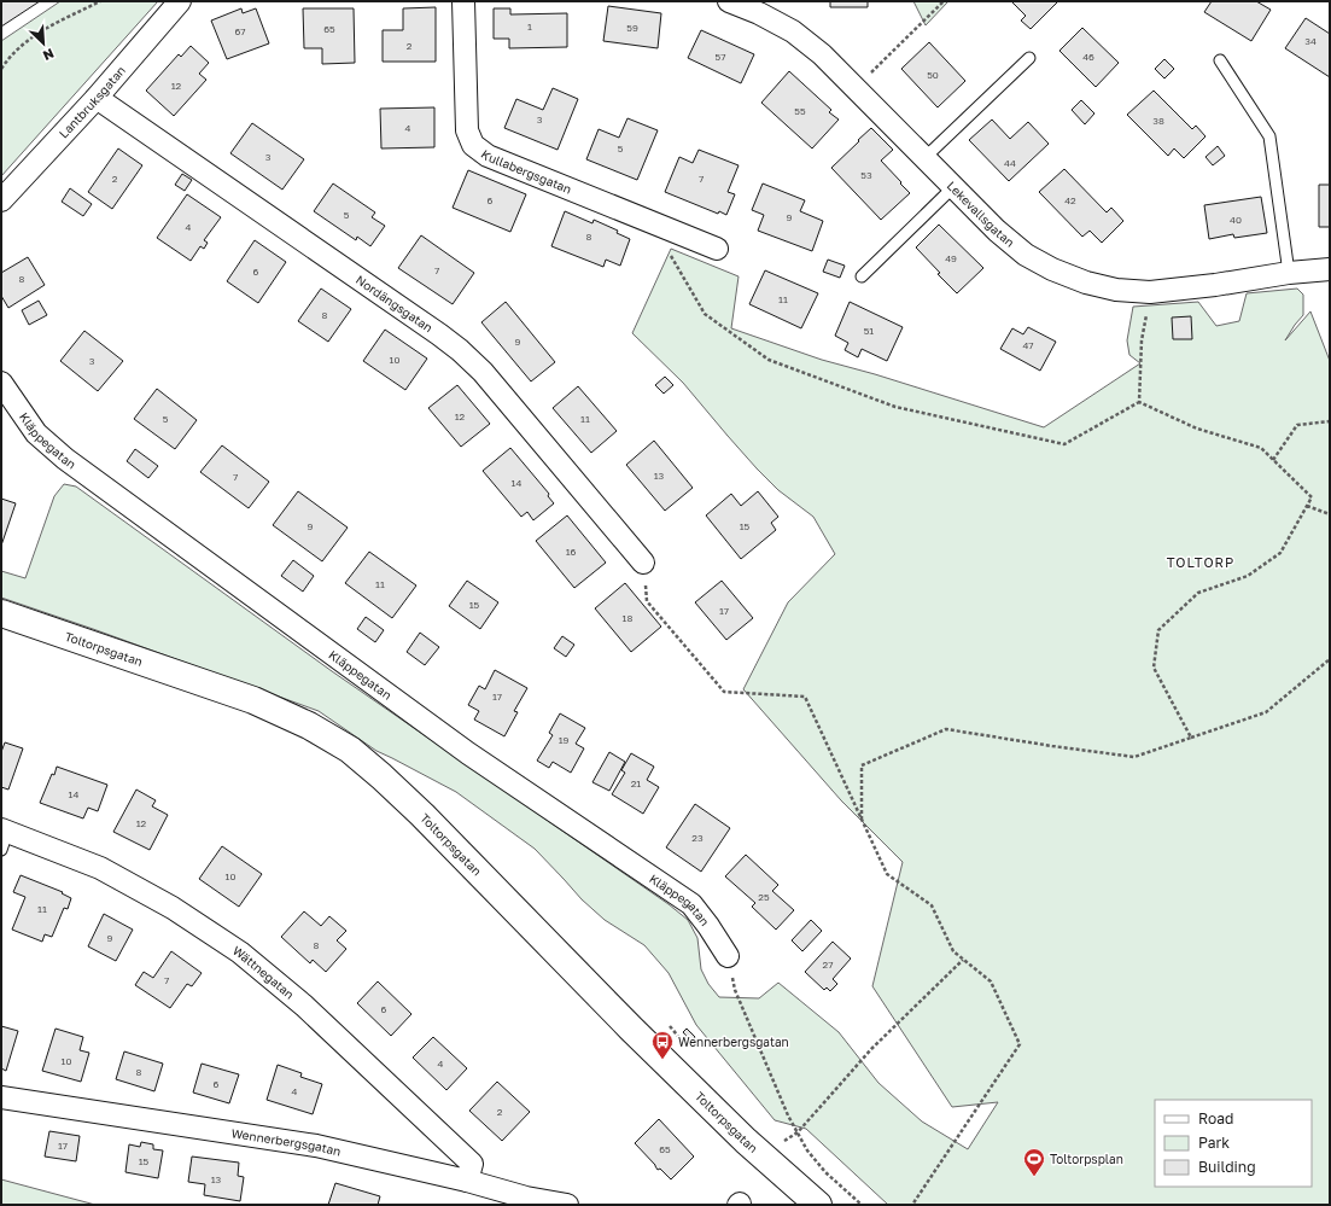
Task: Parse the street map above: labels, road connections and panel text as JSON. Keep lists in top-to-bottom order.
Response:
{
  "streets": {
    "street": [
      "Lantbruksgatan",
      "Kullabergsgatan",
      "Lekevallsgatan",
      "Nordängsgatan",
      "Kläppegatan",
      "Toltorpsgatan",
      "Wättnegatan",
      "Wennerbergsgatan"
    ]
  },
  "crossings": [
    ["Lantbruksgatan", "Nordängsgatan"],
    ["Wättnegatan", "Wennerbergsgatan"]
  ],
  "districts": ["TOLTORP"],
  "places": {
    "bus stop": ["Wennerbergsgatan"],
    "sports": ["Toltorpsplan"]
  },
  "house_numbers": [
    "1",
    "59",
    "65",
    "67",
    "34",
    "2",
    "57",
    "46",
    "50",
    "12",
    "55",
    "3",
    "38",
    "4",
    "5",
    "3",
    "44",
    "53",
    "2",
    "7",
    "6",
    "42",
    "5",
    "9",
    "40",
    "4",
    "8",
    "49",
    "7",
    "6",
    "8",
    "11",
    "8",
    "51",
    "9",
    "47",
    "10",
    "3",
    "12",
    "5",
    "11",
    "13",
    "7",
    "14",
    "9",
    "15",
    "16",
    "11",
    "15",
    "17",
    "18",
    "17",
    "19",
    "21",
    "14",
    "12",
    "23",
    "10",
    "25",
    "11",
    "9",
    "8",
    "27",
    "7",
    "6",
    "10",
    "4",
    "8",
    "6",
    "4",
    "2",
    "17",
    "65",
    "15",
    "13"
  ],
  "legend": ["Road", "Park", "Building"],
  "north": "bottom right"
}
